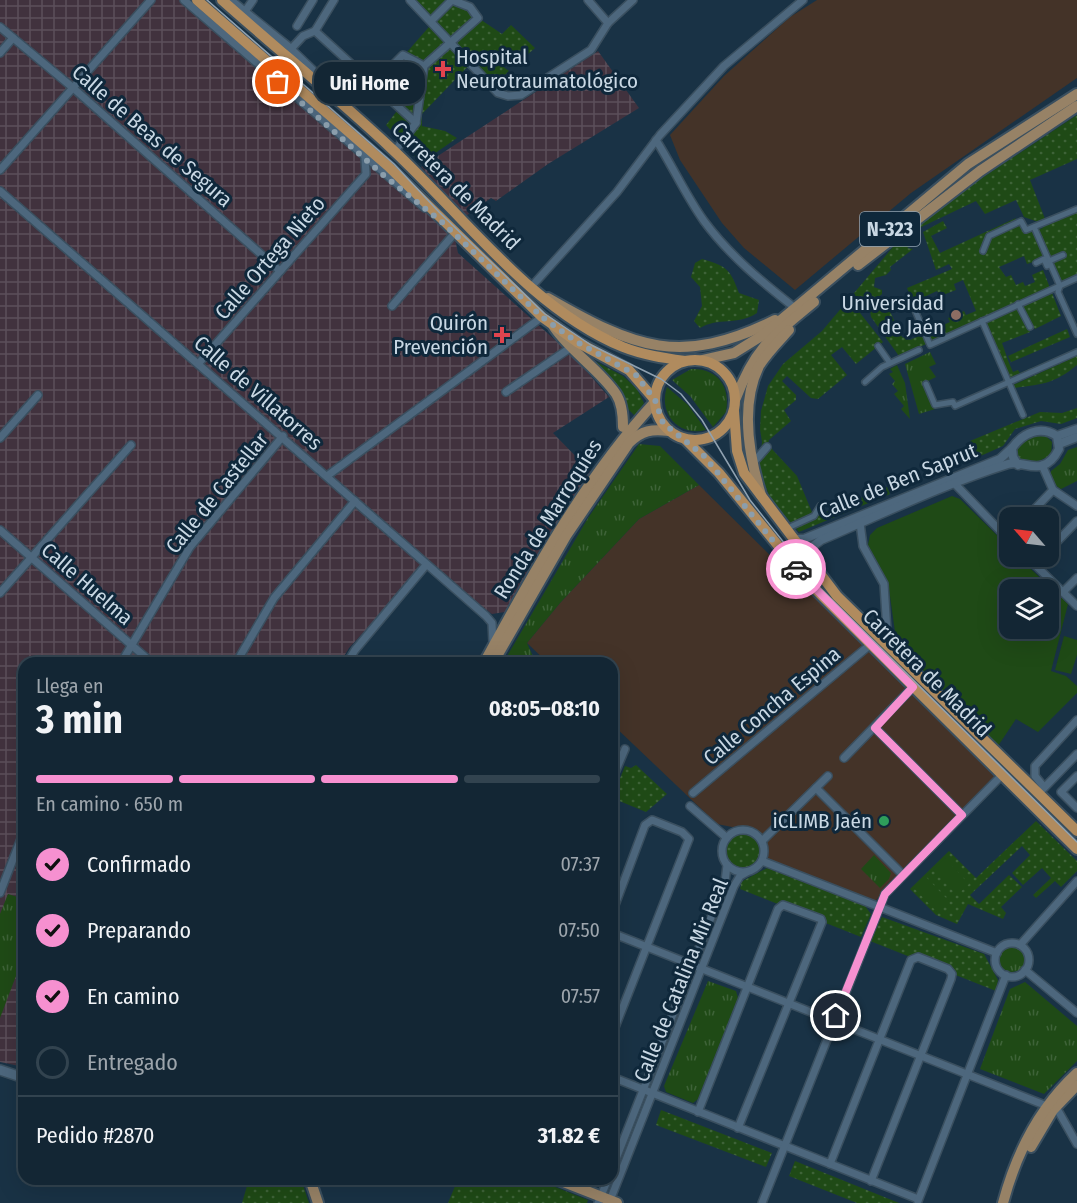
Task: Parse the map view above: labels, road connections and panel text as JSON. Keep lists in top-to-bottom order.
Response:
{
  "streets": {
    "highway": ["Carretera de Madrid"],
    "main road": ["N-323", "Ronda de Marroquíes"],
    "street": [
      "Calle de Beas de Segura",
      "Calle Ortega Nieto",
      "Calle de Villatorres",
      "Calle de Ben Saprut",
      "Calle de Castellar",
      "Calle Huelma",
      "Calle Concha Espina",
      "Calle de Catalina Mir Real"
    ]
  },
  "crossings": [
    ["Calle de Beas de Segura", "Calle Ortega Nieto"],
    ["Carretera de Madrid", "N-323"],
    ["Carretera de Madrid", "Calle de Ben Saprut"],
    ["Carretera de Madrid", "Ronda de Marroquíes"],
    ["Carretera de Madrid", "Calle Concha Espina"],
    ["N-323", "Ronda de Marroquíes"],
    ["Calle Ortega Nieto", "Calle de Villatorres"],
    ["Calle de Villatorres", "Calle de Castellar"],
    ["Calle de Castellar", "Calle Huelma"]
  ],
  "places": {
    "health": ["Hospital Neurotraumatológico", "Quirón Prevención"],
    "other": ["Uni Home", "Universidad de Jaén", "iCLIMB Jaén"]
  },
  "north": "top left",
  "page": {
    "bubble": "Uni Home",
    "heading": ["3 min", "Llega en", "08:05–08:10"],
    "panel": ["Pedido #2870", "31.82 €"],
    "bar": "En camino · 650 m",
    "list": [
      ["Confirmado", "07:37"],
      ["Preparando", "07:50"],
      ["En camino", "07:57"],
      "Entregado"
    ]
  }
}
